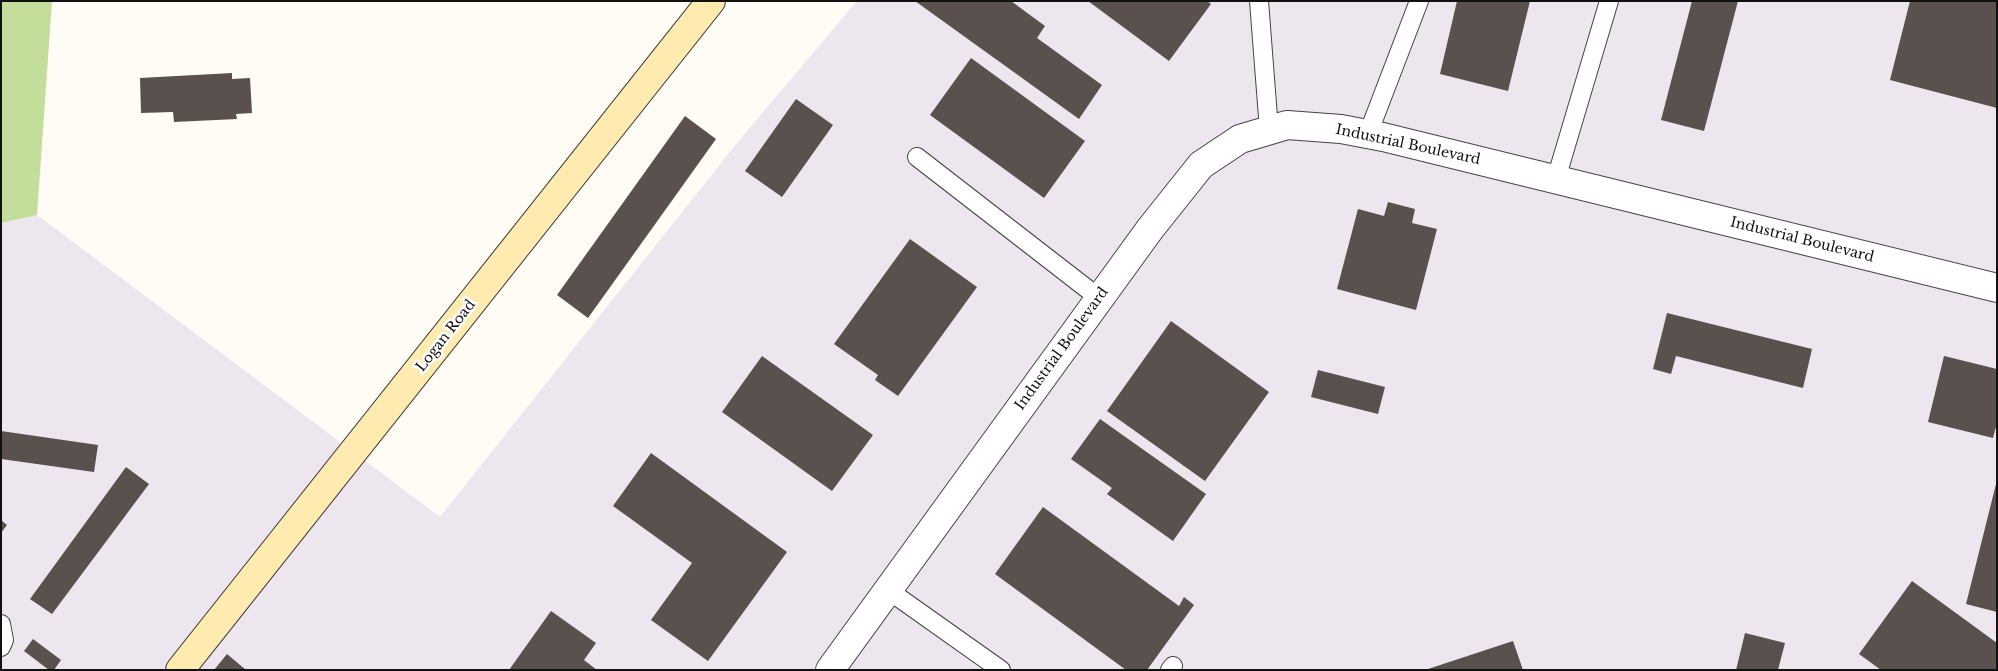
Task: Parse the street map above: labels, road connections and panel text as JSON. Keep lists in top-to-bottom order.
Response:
{
  "streets": {
    "street": ["Industrial Boulevard", "Logan Road"]
  }
}
